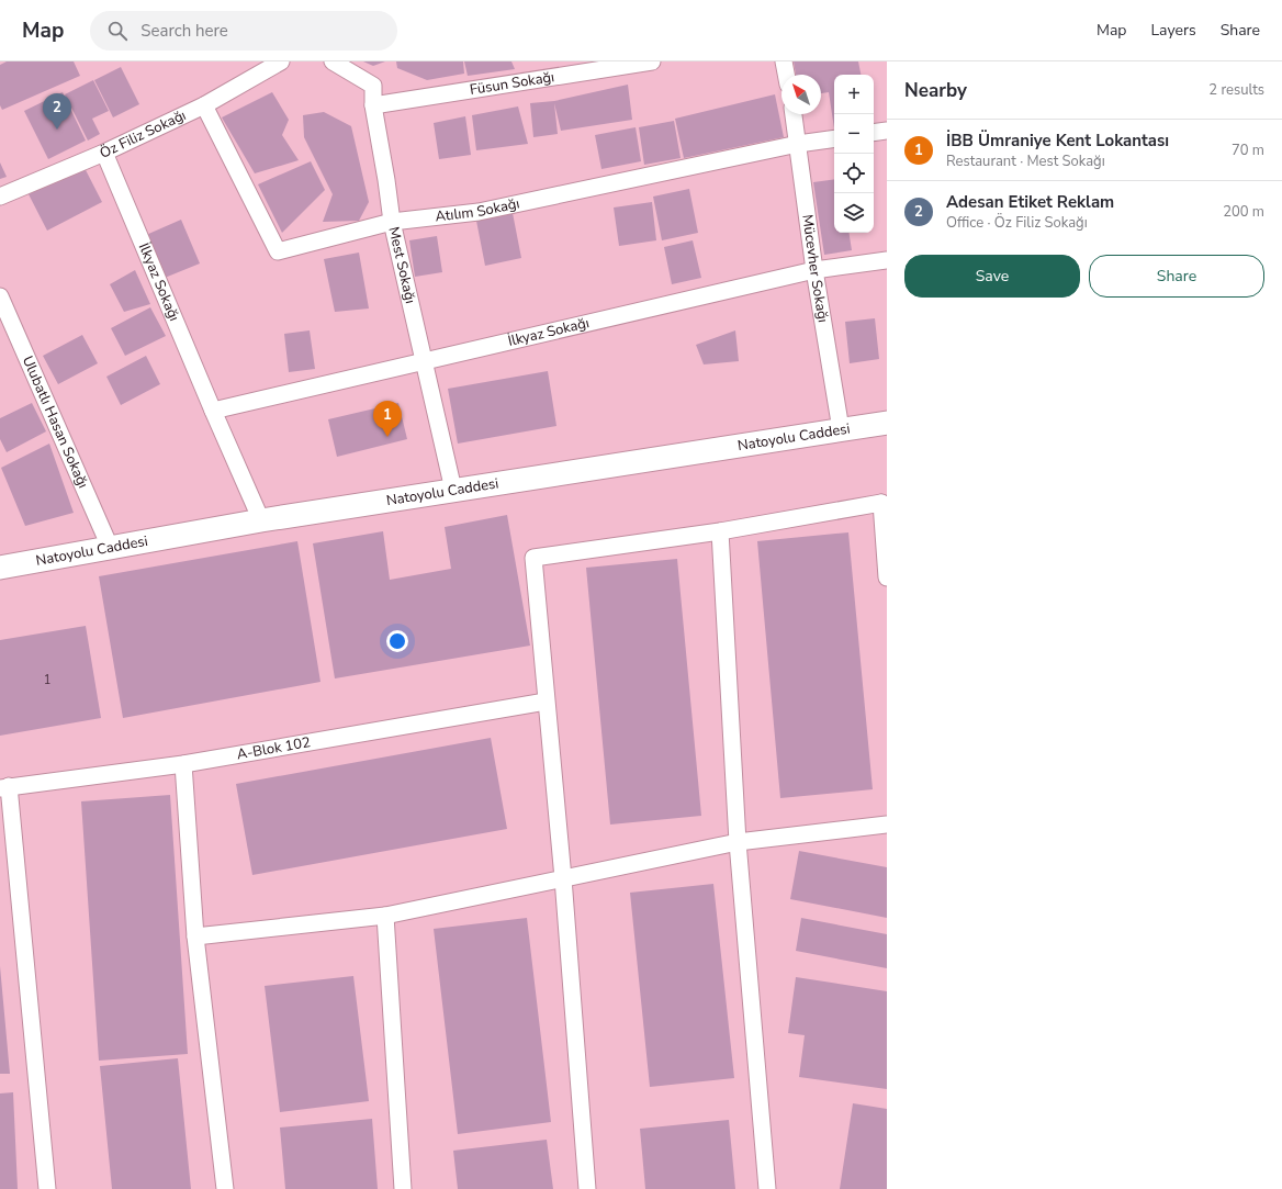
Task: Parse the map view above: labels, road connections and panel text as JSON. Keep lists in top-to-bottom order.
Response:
{
  "streets": {
    "main road": ["Natoyolu Caddesi"],
    "street": [
      "Füsun Sokağı",
      "Öz Filiz Sokağı",
      "Atılım Sokağı",
      "Mest Sokağı",
      "Mücevher Sokağı",
      "İlkyaz Sokağı",
      "Ulubatlı Hasan Sokağı",
      "A-Blok 102"
    ]
  },
  "crossings": [
    ["Füsun Sokağı", "Mest Sokağı"],
    ["Öz Filiz Sokağı", "Atılım Sokağı"],
    ["Öz Filiz Sokağı", "İlkyaz Sokağı"],
    ["Atılım Sokağı", "Mest Sokağı"],
    ["Atılım Sokağı", "Mücevher Sokağı"],
    ["Mest Sokağı", "İlkyaz Sokağı"],
    ["Mest Sokağı", "Natoyolu Caddesi"],
    ["Mücevher Sokağı", "İlkyaz Sokağı"],
    ["Mücevher Sokağı", "Natoyolu Caddesi"],
    ["İlkyaz Sokağı", "Natoyolu Caddesi"],
    ["Ulubatlı Hasan Sokağı", "Natoyolu Caddesi"]
  ],
  "house_numbers": ["1"],
  "north": "top left",
  "page": {
    "header": "Map",
    "search": "Search here",
    "nav": ["Map", "Layers", "Share"],
    "heading": ["Nearby", "2 results"],
    "map_buttons": ["+", "−"],
    "pins": ["2", "1"],
    "list": [
      {
        "mark": "1",
        "name": "İBB Ümraniye Kent Lokantası",
        "note": "Restaurant · Mest Sokağı",
        "value": "70 m"
      },
      {
        "mark": "2",
        "name": "Adesan Etiket Reklam",
        "note": "Office · Öz Filiz Sokağı",
        "value": "200 m"
      }
    ],
    "buttons": ["Save", "Share"]
  }
}
